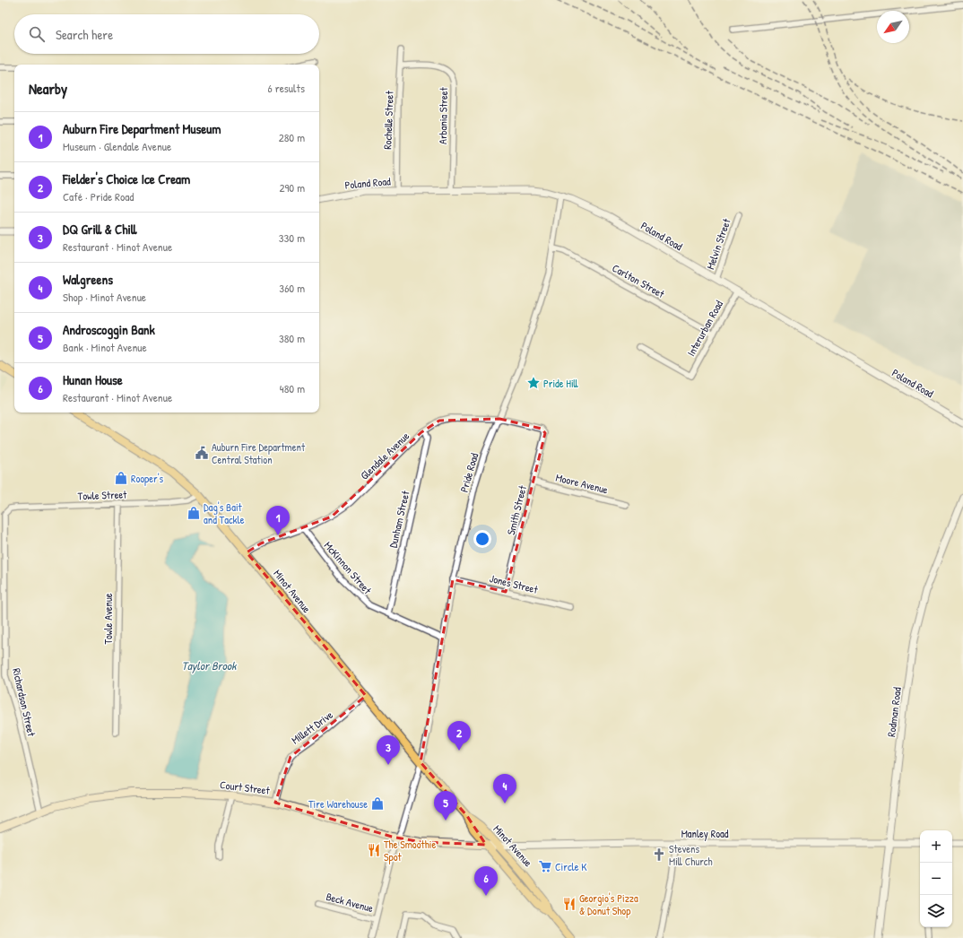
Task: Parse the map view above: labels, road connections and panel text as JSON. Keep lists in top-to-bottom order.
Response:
{
  "streets": {
    "main road": ["Minot Avenue", "Court Street", "Manley Road"],
    "street": [
      "Arbania Street",
      "Rochelle Street",
      "Poland Road",
      "Melvin Street",
      "Carlton Street",
      "Interurban Road",
      "Glendale Avenue",
      "Pride Road",
      "Moore Avenue",
      "Towle Street",
      "Smith Street",
      "Dunham Street",
      "McKinnon Street",
      "Jones Street",
      "Towle Avenue",
      "Richardson Street",
      "Rodman Road",
      "Millett Drive",
      "Beck Avenue"
    ]
  },
  "crossings": [
    ["Arbania Street", "Rochelle Street"],
    ["Arbania Street", "Poland Road"],
    ["Rochelle Street", "Poland Road"],
    ["Poland Road", "Melvin Street"],
    ["Poland Road", "Interurban Road"],
    ["Poland Road", "Pride Road"],
    ["Carlton Street", "Interurban Road"],
    ["Carlton Street", "Pride Road"],
    ["Glendale Avenue", "Pride Road"],
    ["Glendale Avenue", "Smith Street"],
    ["Glendale Avenue", "Dunham Street"],
    ["Glendale Avenue", "McKinnon Street"],
    ["Glendale Avenue", "Minot Avenue"],
    ["Pride Road", "McKinnon Street"],
    ["Pride Road", "Jones Street"],
    ["Pride Road", "Minot Avenue"],
    ["Pride Road", "Court Street"],
    ["Pride Road", "Beck Avenue"],
    ["Moore Avenue", "Smith Street"],
    ["Towle Street", "Minot Avenue"],
    ["Towle Street", "Towle Avenue"],
    ["Towle Street", "Richardson Street"],
    ["Smith Street", "Jones Street"],
    ["Dunham Street", "McKinnon Street"],
    ["Minot Avenue", "Millett Drive"],
    ["Minot Avenue", "Court Street"],
    ["Minot Avenue", "Manley Road"],
    ["Richardson Street", "Court Street"],
    ["Rodman Road", "Manley Road"],
    ["Millett Drive", "Court Street"],
    ["Court Street", "Manley Road"]
  ],
  "water": ["Taylor Brook"],
  "places": {
    "place": ["Pride Hill"],
    "public building": ["Auburn Fire Department Central Station"],
    "shop": ["Rooper's", "Dag's Bait and Tackle", "Tire Warehouse"],
    "restaurant": ["The Smoothie Spot", "Georgio's Pizza & Donut Shop"],
    "church": ["Stevens Mill Church"],
    "supermarket": ["Circle K"]
  },
  "north": "bottom left",
  "page": {
    "search": "Search here",
    "heading": ["Nearby", "6 results"],
    "list": [
      {
        "mark": "1",
        "name": "Auburn Fire Department Museum",
        "note": "Museum · Glendale Avenue",
        "value": "280 m"
      },
      {
        "mark": "2",
        "name": "Fielder's Choice Ice Cream",
        "note": "Café · Pride Road",
        "value": "290 m"
      },
      {
        "mark": "3",
        "name": "DQ Grill & Chill",
        "note": "Restaurant · Minot Avenue",
        "value": "330 m"
      },
      {
        "mark": "4",
        "name": "Walgreens",
        "note": "Shop · Minot Avenue",
        "value": "360 m"
      },
      {
        "mark": "5",
        "name": "Androscoggin Bank",
        "note": "Bank · Minot Avenue",
        "value": "380 m"
      },
      {
        "mark": "6",
        "name": "Hunan House",
        "note": "Restaurant · Minot Avenue",
        "value": "480 m"
      }
    ],
    "pins": [
      "1",
      "2",
      "3",
      "4",
      "5",
      "6"
    ],
    "map_buttons": ["+", "−"]
  }
}
